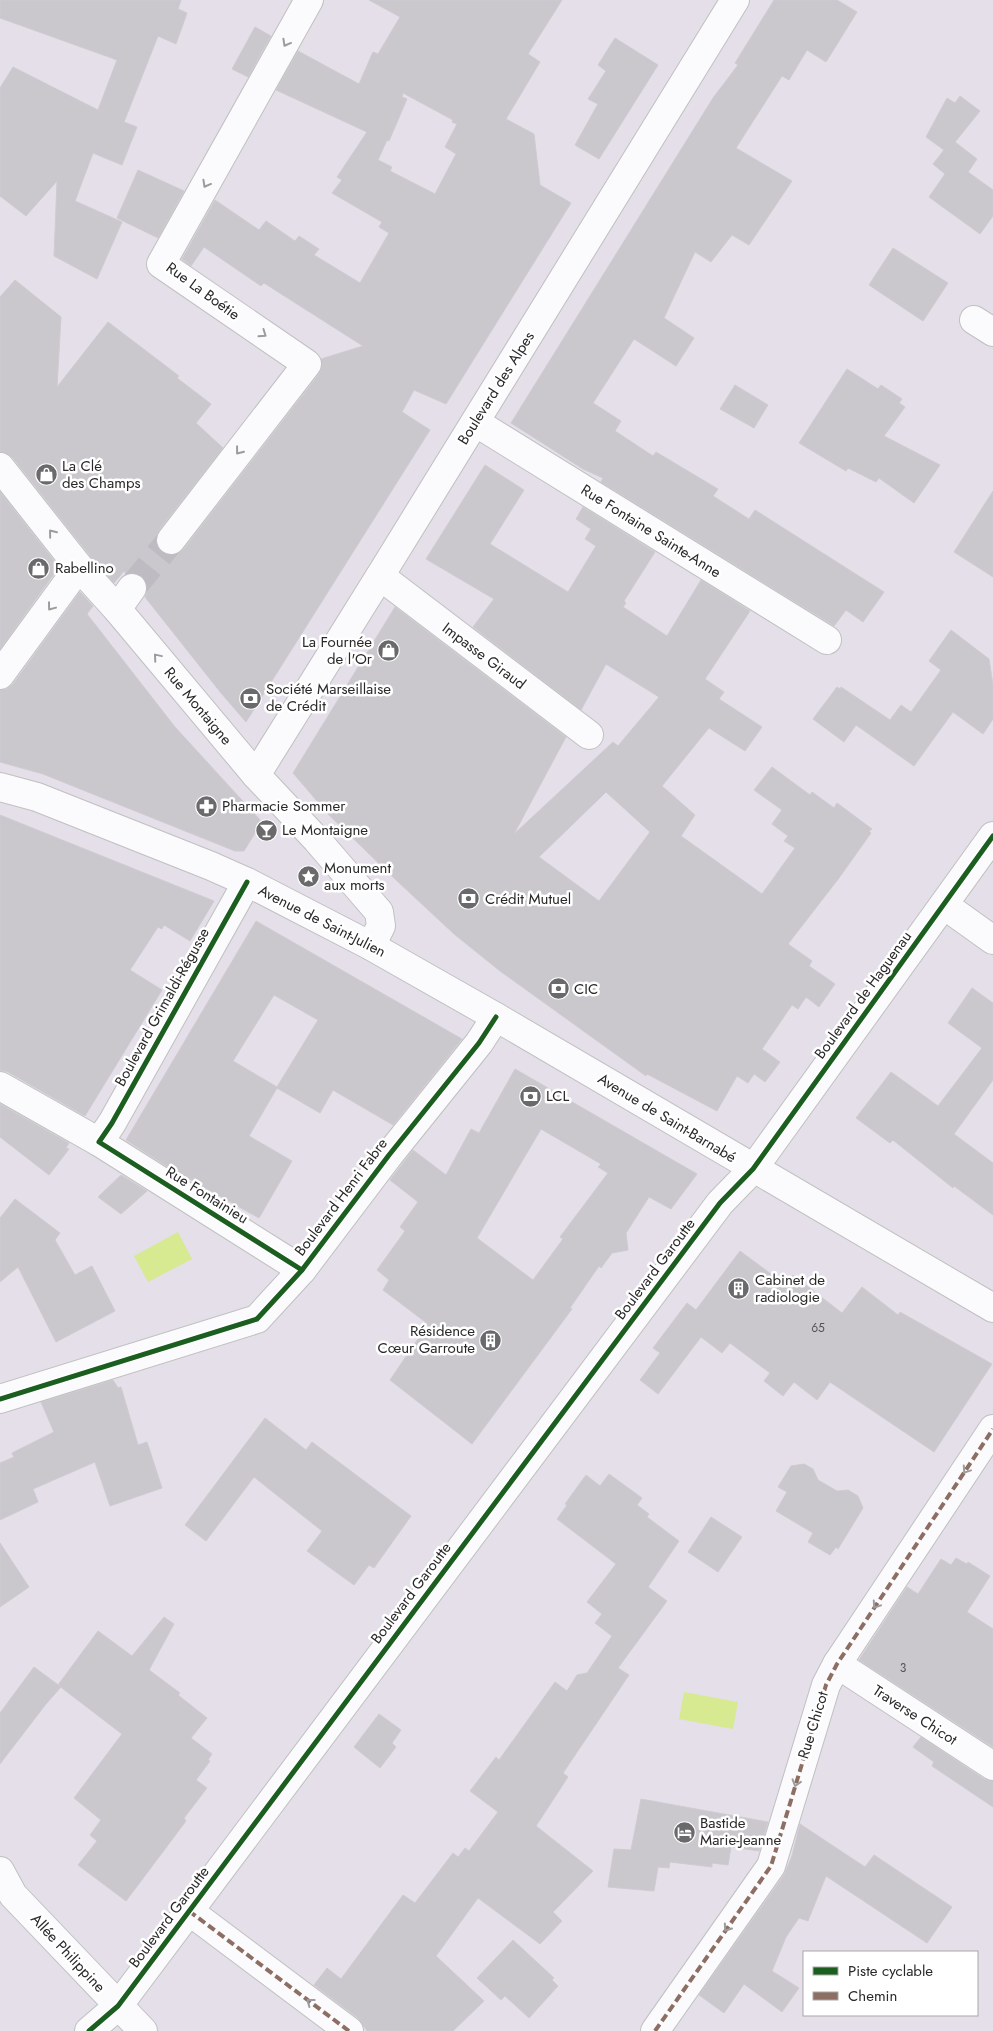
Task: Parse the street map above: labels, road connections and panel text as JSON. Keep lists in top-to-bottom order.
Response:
{
  "streets": {
    "street": [
      "Rue La Boétie",
      "Boulevard des Alpes",
      "Rue Fontaine Sainte-Anne",
      "Impasse Giraud",
      "Rue Montaigne",
      "Avenue de Saint-Julien",
      "Boulevard de Haguenau",
      "Boulevard Grimaldi-Régusse",
      "Avenue de Saint-Barnabé",
      "Rue Fontainieu",
      "Boulevard Henri Fabre",
      "Boulevard Garoutte",
      "Traverse Chicot",
      "Rue Chicot",
      "Allée Philippine"
    ]
  },
  "crossings": [
    ["Boulevard des Alpes", "Rue Fontaine Sainte-Anne"],
    ["Boulevard des Alpes", "Impasse Giraud"],
    ["Boulevard des Alpes", "Rue Montaigne"],
    ["Rue Montaigne", "Avenue de Saint-Julien"],
    ["Avenue de Saint-Julien", "Boulevard Grimaldi-Régusse"],
    ["Avenue de Saint-Julien", "Avenue de Saint-Barnabé"],
    ["Avenue de Saint-Julien", "Boulevard Henri Fabre"],
    ["Boulevard de Haguenau", "Avenue de Saint-Barnabé"],
    ["Boulevard de Haguenau", "Boulevard Garoutte"],
    ["Boulevard Grimaldi-Régusse", "Rue Fontainieu"],
    ["Avenue de Saint-Barnabé", "Boulevard Henri Fabre"],
    ["Avenue de Saint-Barnabé", "Boulevard Garoutte"],
    ["Rue Fontainieu", "Boulevard Henri Fabre"],
    ["Boulevard Garoutte", "Allée Philippine"],
    ["Traverse Chicot", "Rue Chicot"]
  ],
  "one_way": ["Rue Montaigne", "Rue Chicot"],
  "places": {
    "shop": ["La Clé des Champs", "Rabellino", "La Fournée de l'Or"],
    "bank": [
      "Société Marseillaise de Crédit",
      "Crédit Mutuel",
      "CIC",
      "LCL"
    ],
    "pharmacy": ["Pharmacie Sommer"],
    "bar": ["Le Montaigne"],
    "place": ["Monument aux morts"],
    "building": ["Cabinet de radiologie", "Résidence Cœur Garroute"],
    "hotel": ["Bastide Marie-Jeanne"]
  },
  "house_numbers": ["65", "3"],
  "legend": ["Piste cyclable", "Chemin"]
}
